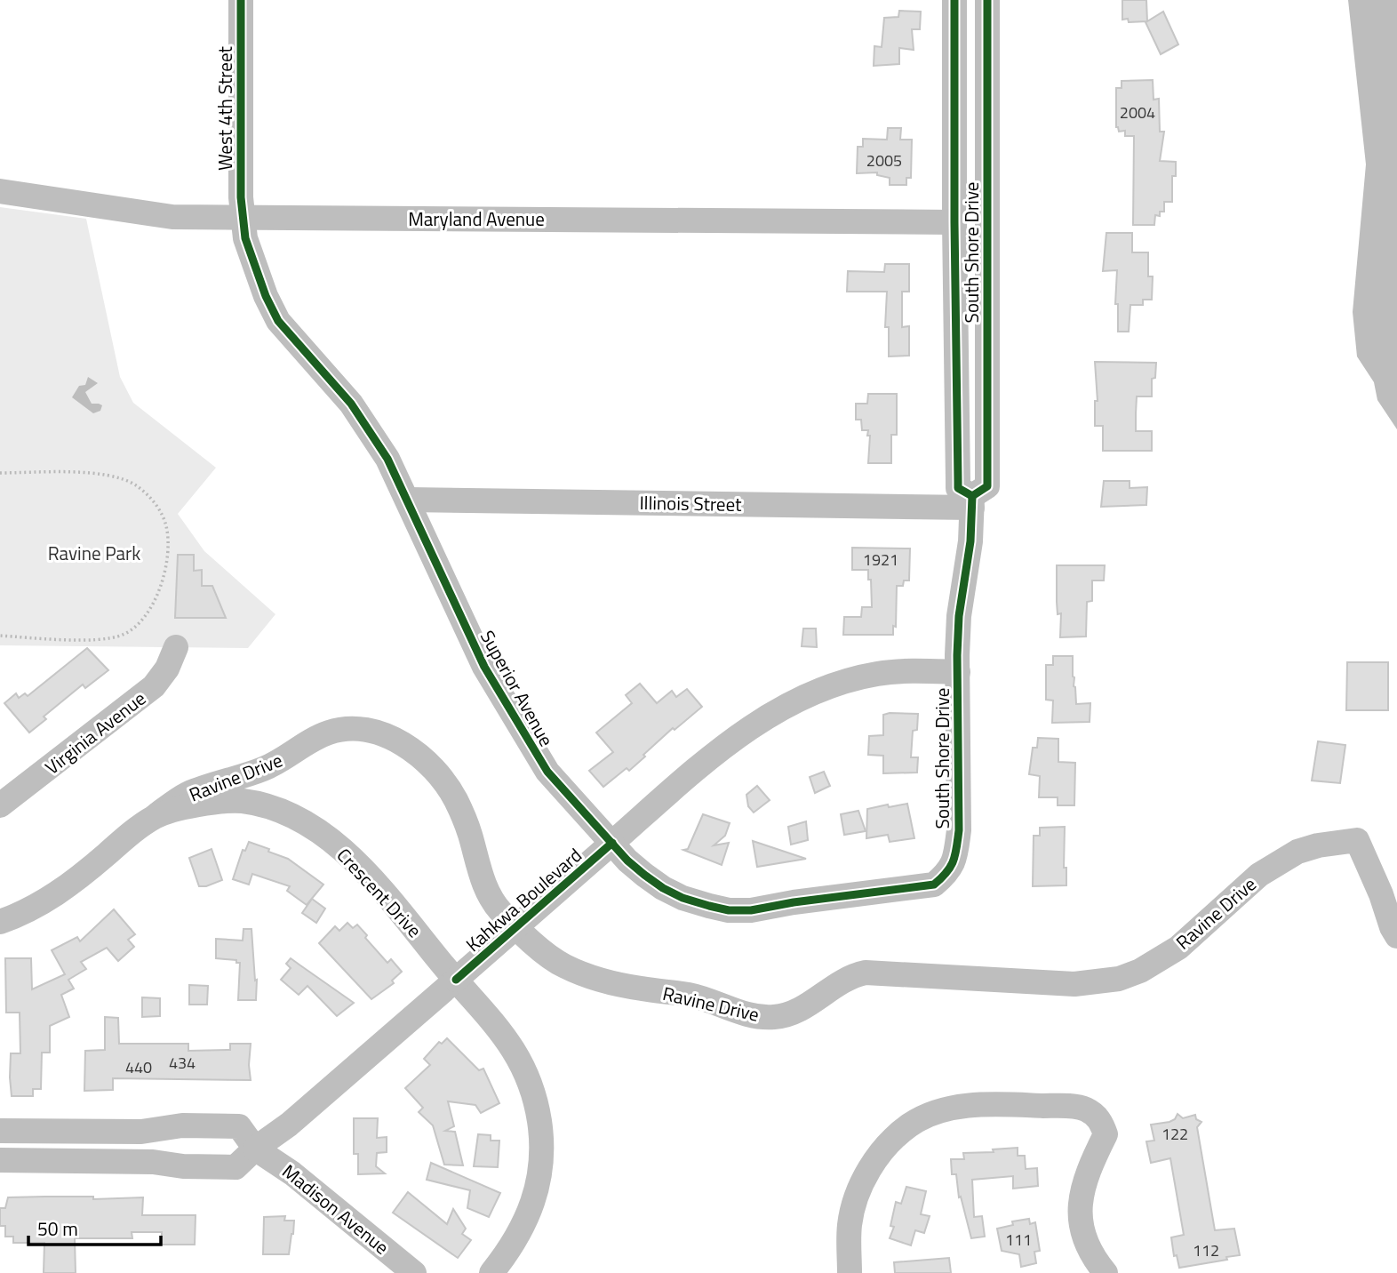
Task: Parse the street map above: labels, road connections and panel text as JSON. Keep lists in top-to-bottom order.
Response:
{
  "streets": {
    "street": [
      "West 4th Street",
      "Maryland Avenue",
      "South Shore Drive",
      "Illinois Street",
      "Superior Avenue",
      "Virginia Avenue",
      "Ravine Drive",
      "Crescent Drive",
      "Kahkwa Boulevard",
      "Madison Avenue"
    ]
  },
  "crossings": [
    ["West 4th Street", "Maryland Avenue"],
    ["West 4th Street", "Superior Avenue"],
    ["Maryland Avenue", "South Shore Drive"],
    ["Maryland Avenue", "Superior Avenue"],
    ["South Shore Drive", "Illinois Street"],
    ["South Shore Drive", "Superior Avenue"],
    ["South Shore Drive", "Kahkwa Boulevard"],
    ["Illinois Street", "Superior Avenue"],
    ["Superior Avenue", "Kahkwa Boulevard"],
    ["Ravine Drive", "Crescent Drive"],
    ["Crescent Drive", "Kahkwa Boulevard"],
    ["Kahkwa Boulevard", "Madison Avenue"]
  ],
  "parks": ["Ravine Park"],
  "house_numbers": [
    "2004",
    "2005",
    "1921",
    "434",
    "440",
    "122",
    "111",
    "112"
  ],
  "scale_bar": "50 m"
}
